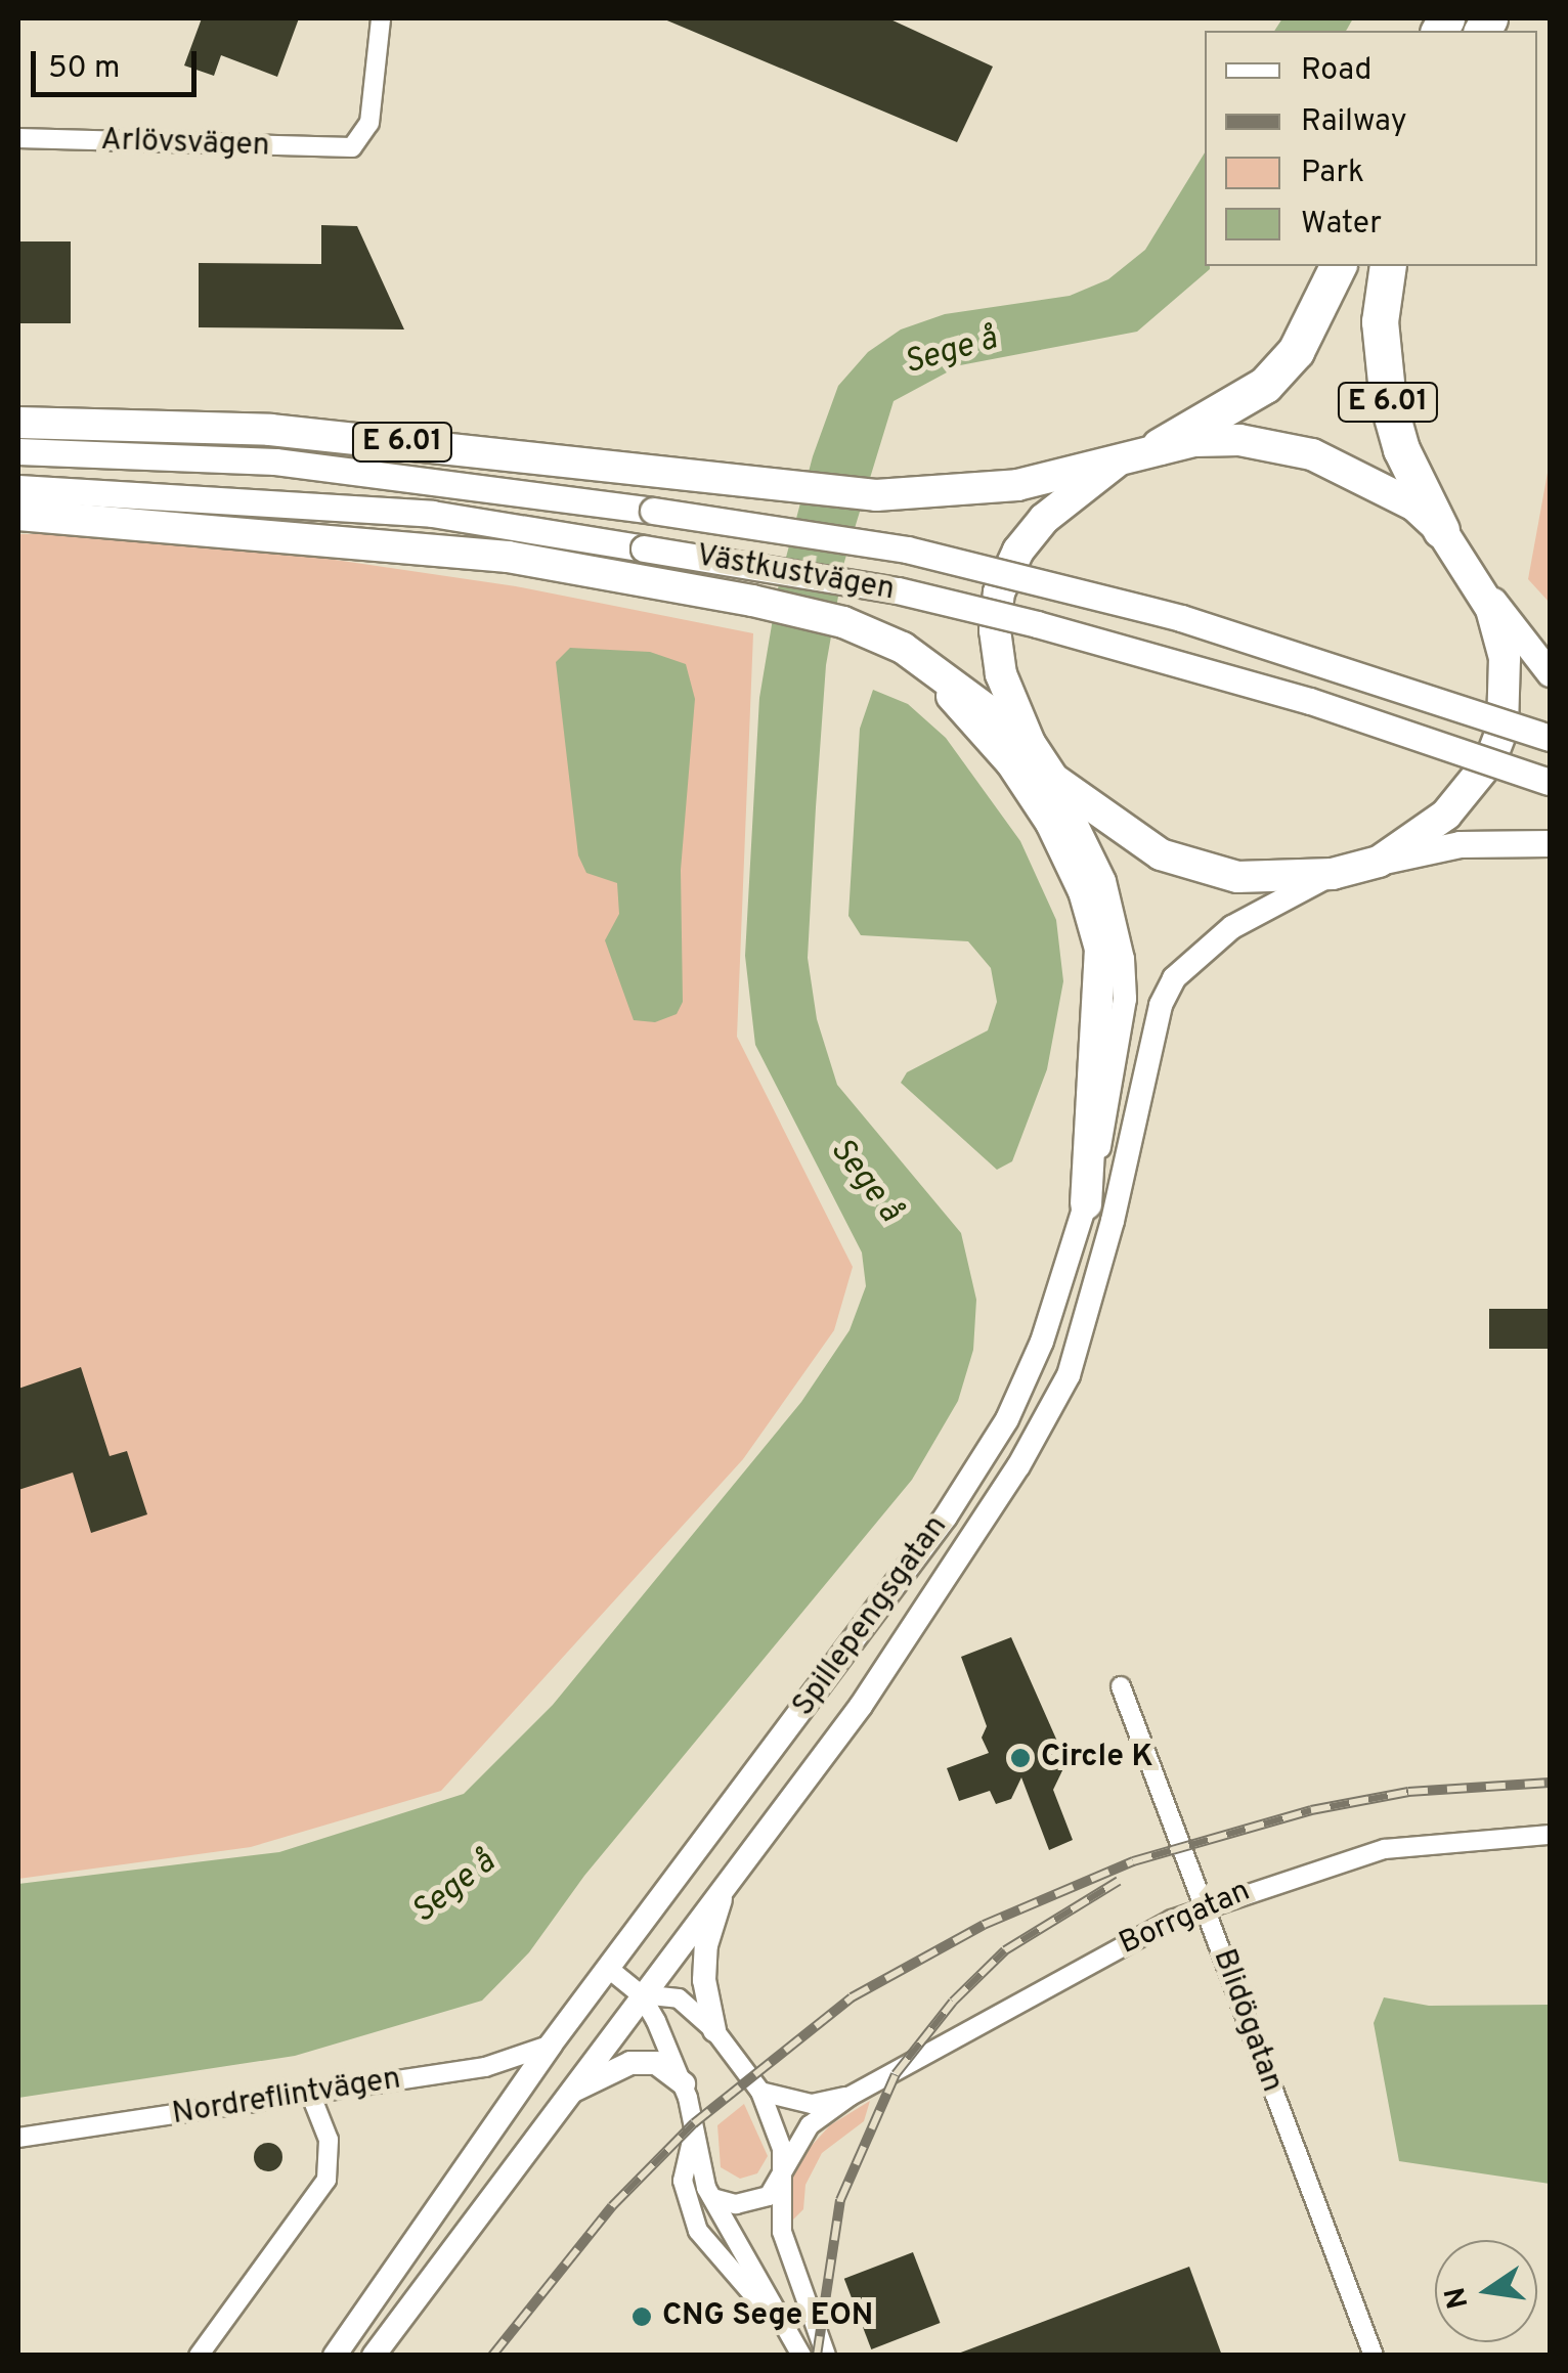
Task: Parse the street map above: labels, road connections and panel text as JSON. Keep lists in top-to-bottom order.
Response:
{
  "streets": {
    "highway": ["E 6.01"],
    "main road": ["Västkustvägen"],
    "street": [
      "Arlövsvägen",
      "Spillepengsgatan",
      "Borrgatan",
      "Blidögatan",
      "Nordreflintvägen"
    ]
  },
  "crossings": [
    ["Spillepengsgatan", "Nordreflintvägen"],
    ["Borrgatan", "Blidögatan"]
  ],
  "water": ["Sege å"],
  "places": ["Circle K", "CNG Sege EON"],
  "legend": [
    "Road",
    "Railway",
    "Park",
    "Water"
  ],
  "scale_bar": "50 m",
  "north": "left"
}
